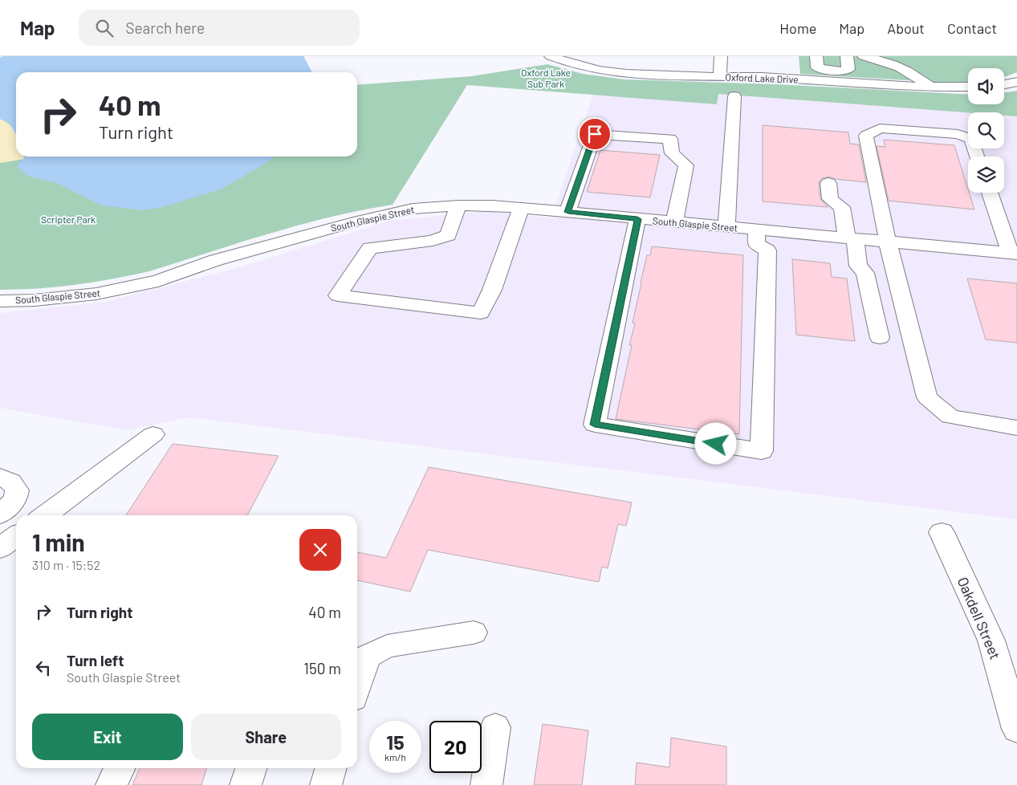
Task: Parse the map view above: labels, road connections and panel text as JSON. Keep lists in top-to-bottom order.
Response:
{
  "streets": {
    "street": ["Oxford Lake Drive", "South Glaspie Street", "Oakdell Street"]
  },
  "parks": ["Oxford Lake Sub Park", "Scripter Park"],
  "page": {
    "header": "Map",
    "search": "Search here",
    "nav": [
      "Home",
      "Map",
      "About",
      "Contact"
    ],
    "turn": ["40 m", "Turn right"],
    "heading": ["1 min", "310 m · 15:52"],
    "list": [
      {
        "name": "Turn right",
        "value": "40 m"
      },
      {
        "name": "Turn left",
        "note": "South Glaspie Street",
        "value": "150 m"
      }
    ],
    "buttons": ["Exit", "Share"],
    "speed": "15 km/h",
    "limit": "20"
  }
}
